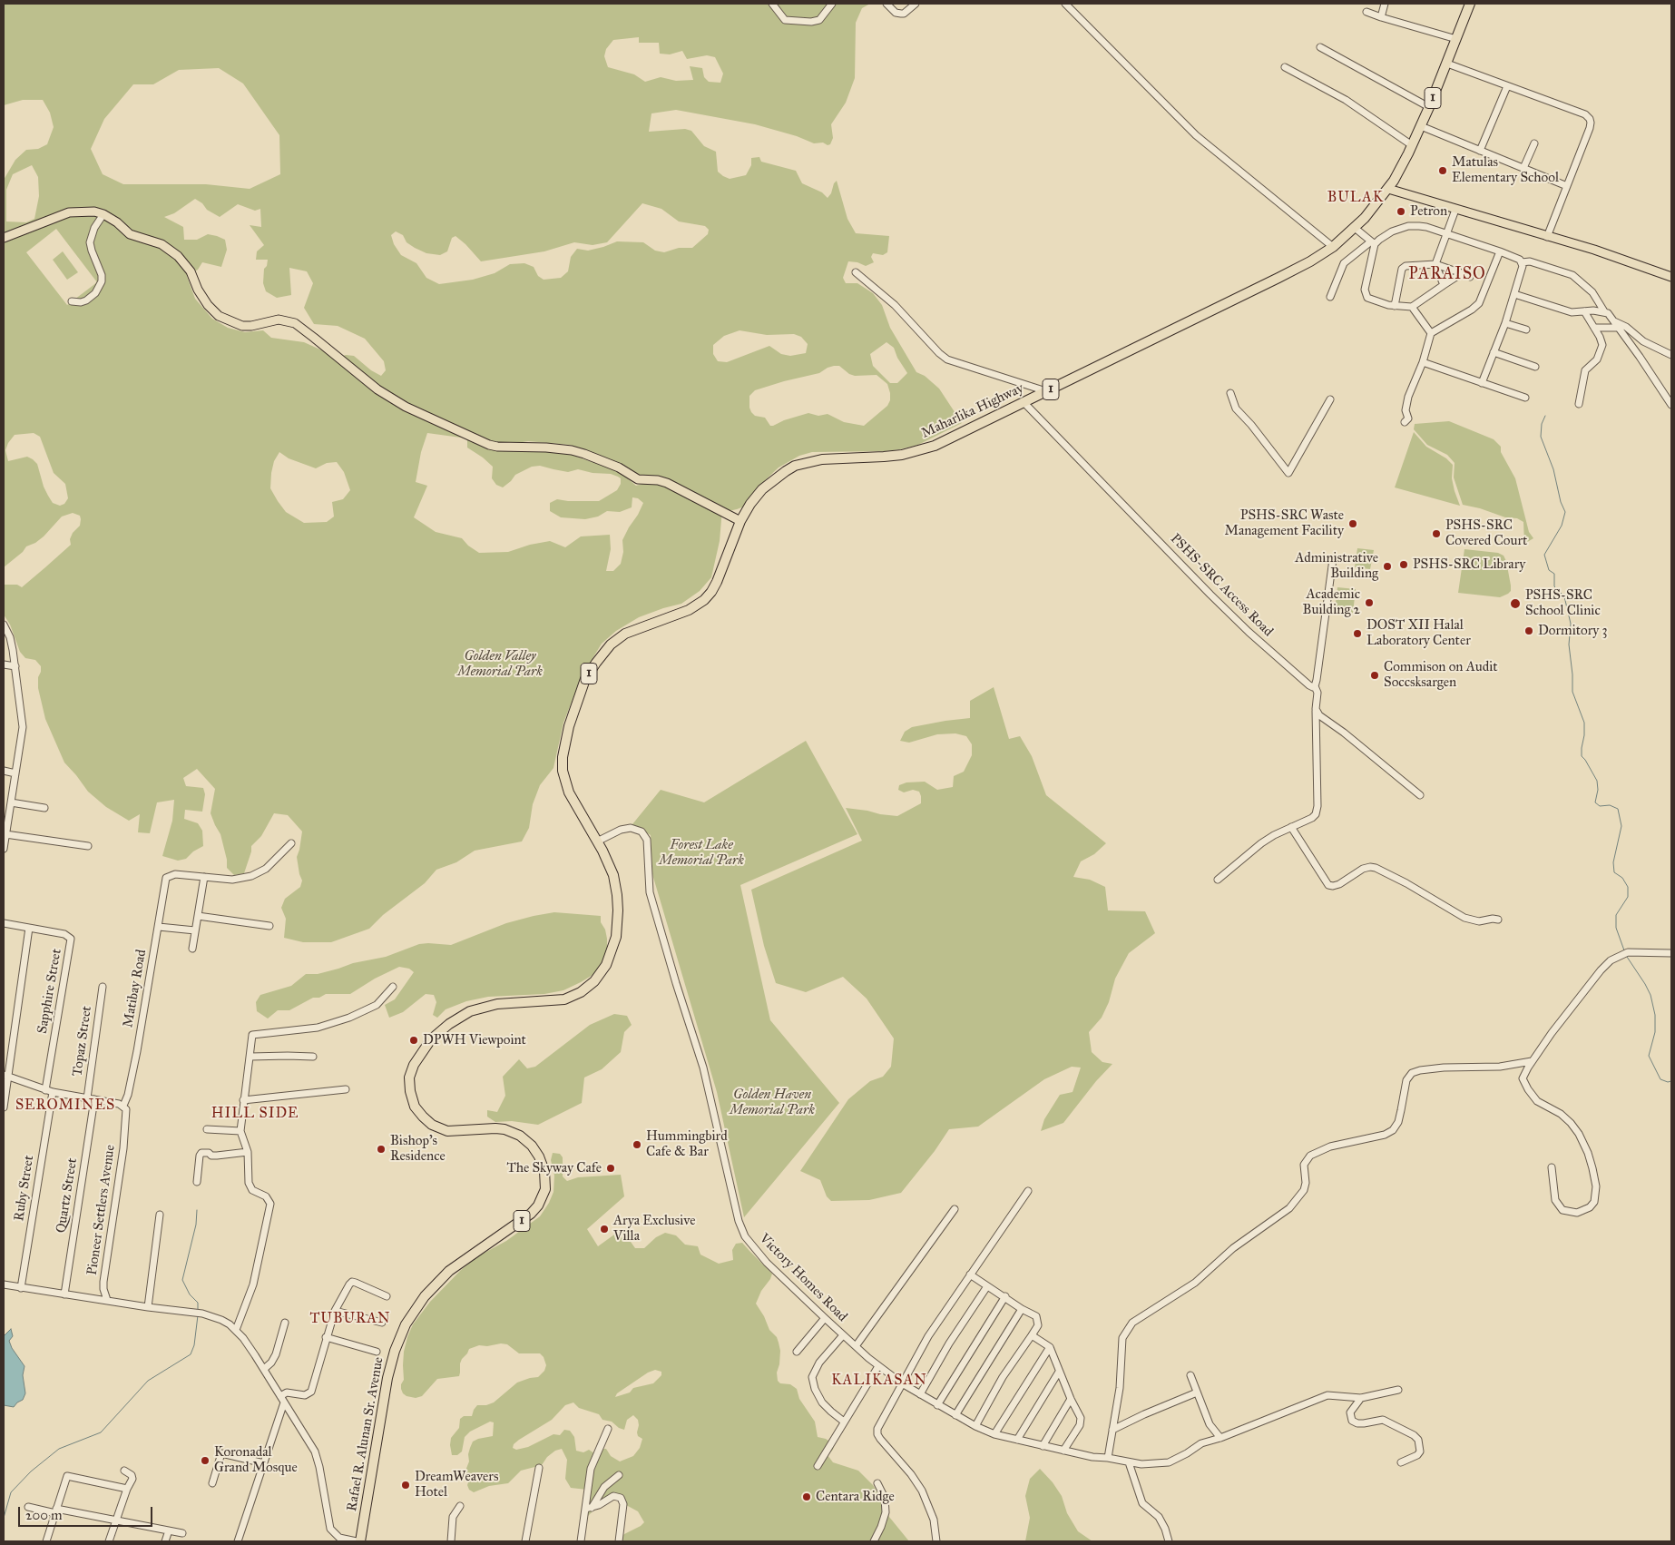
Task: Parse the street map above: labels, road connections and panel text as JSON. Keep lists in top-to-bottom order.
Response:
{
  "streets": {
    "highway": ["1", "Maharlika Highway", "Rafael R. Alunan Sr. Avenue"],
    "street": [
      "PSHS-SRC Access Road",
      "Matibay Road",
      "Sapphire Street",
      "Topaz Street",
      "Ruby Street",
      "Quartz Street",
      "Pioneer Settlers Avenue",
      "Victory Homes Road"
    ]
  },
  "crossings": [
    ["Maharlika Highway", "PSHS-SRC Access Road"],
    ["Maharlika Highway", "Victory Homes Road"],
    ["Maharlika Highway", "Rafael R. Alunan Sr. Avenue"],
    ["Matibay Road", "Pioneer Settlers Avenue"],
    ["Sapphire Street", "Ruby Street"],
    ["Topaz Street", "Quartz Street"],
    ["Victory Homes Road", "Rafael R. Alunan Sr. Avenue"]
  ],
  "districts": [
    "BULAK",
    "PARAISO",
    "SEROMINES",
    "HILL SIDE",
    "TUBURAN",
    "KALIKASAN"
  ],
  "parks": ["Golden Valley Memorial Park", "Forest Lake Memorial Park", "Golden Haven Memorial Park"],
  "places": [
    "Matulas Elementary School",
    "Petron",
    "PSHS-SRC Waste Management Facility",
    "PSHS-SRC Covered Court",
    "PSHS-SRC Library",
    "Administrative Building",
    "Academic Building 2",
    "PSHS-SRC School Clinic",
    "Dormitory 3",
    "DOST XII Halal Laboratory Center",
    "Commison on Audit Soccsksargen",
    "DPWH Viewpoint",
    "Hummingbird Cafe & Bar",
    "Bishop's Residence",
    "The Skyway Cafe",
    "Arya Exclusive Villa",
    "Koronadal Grand Mosque",
    "DreamWeavers Hotel",
    "Centara Ridge"
  ],
  "scale_bar": "200 m"
}
